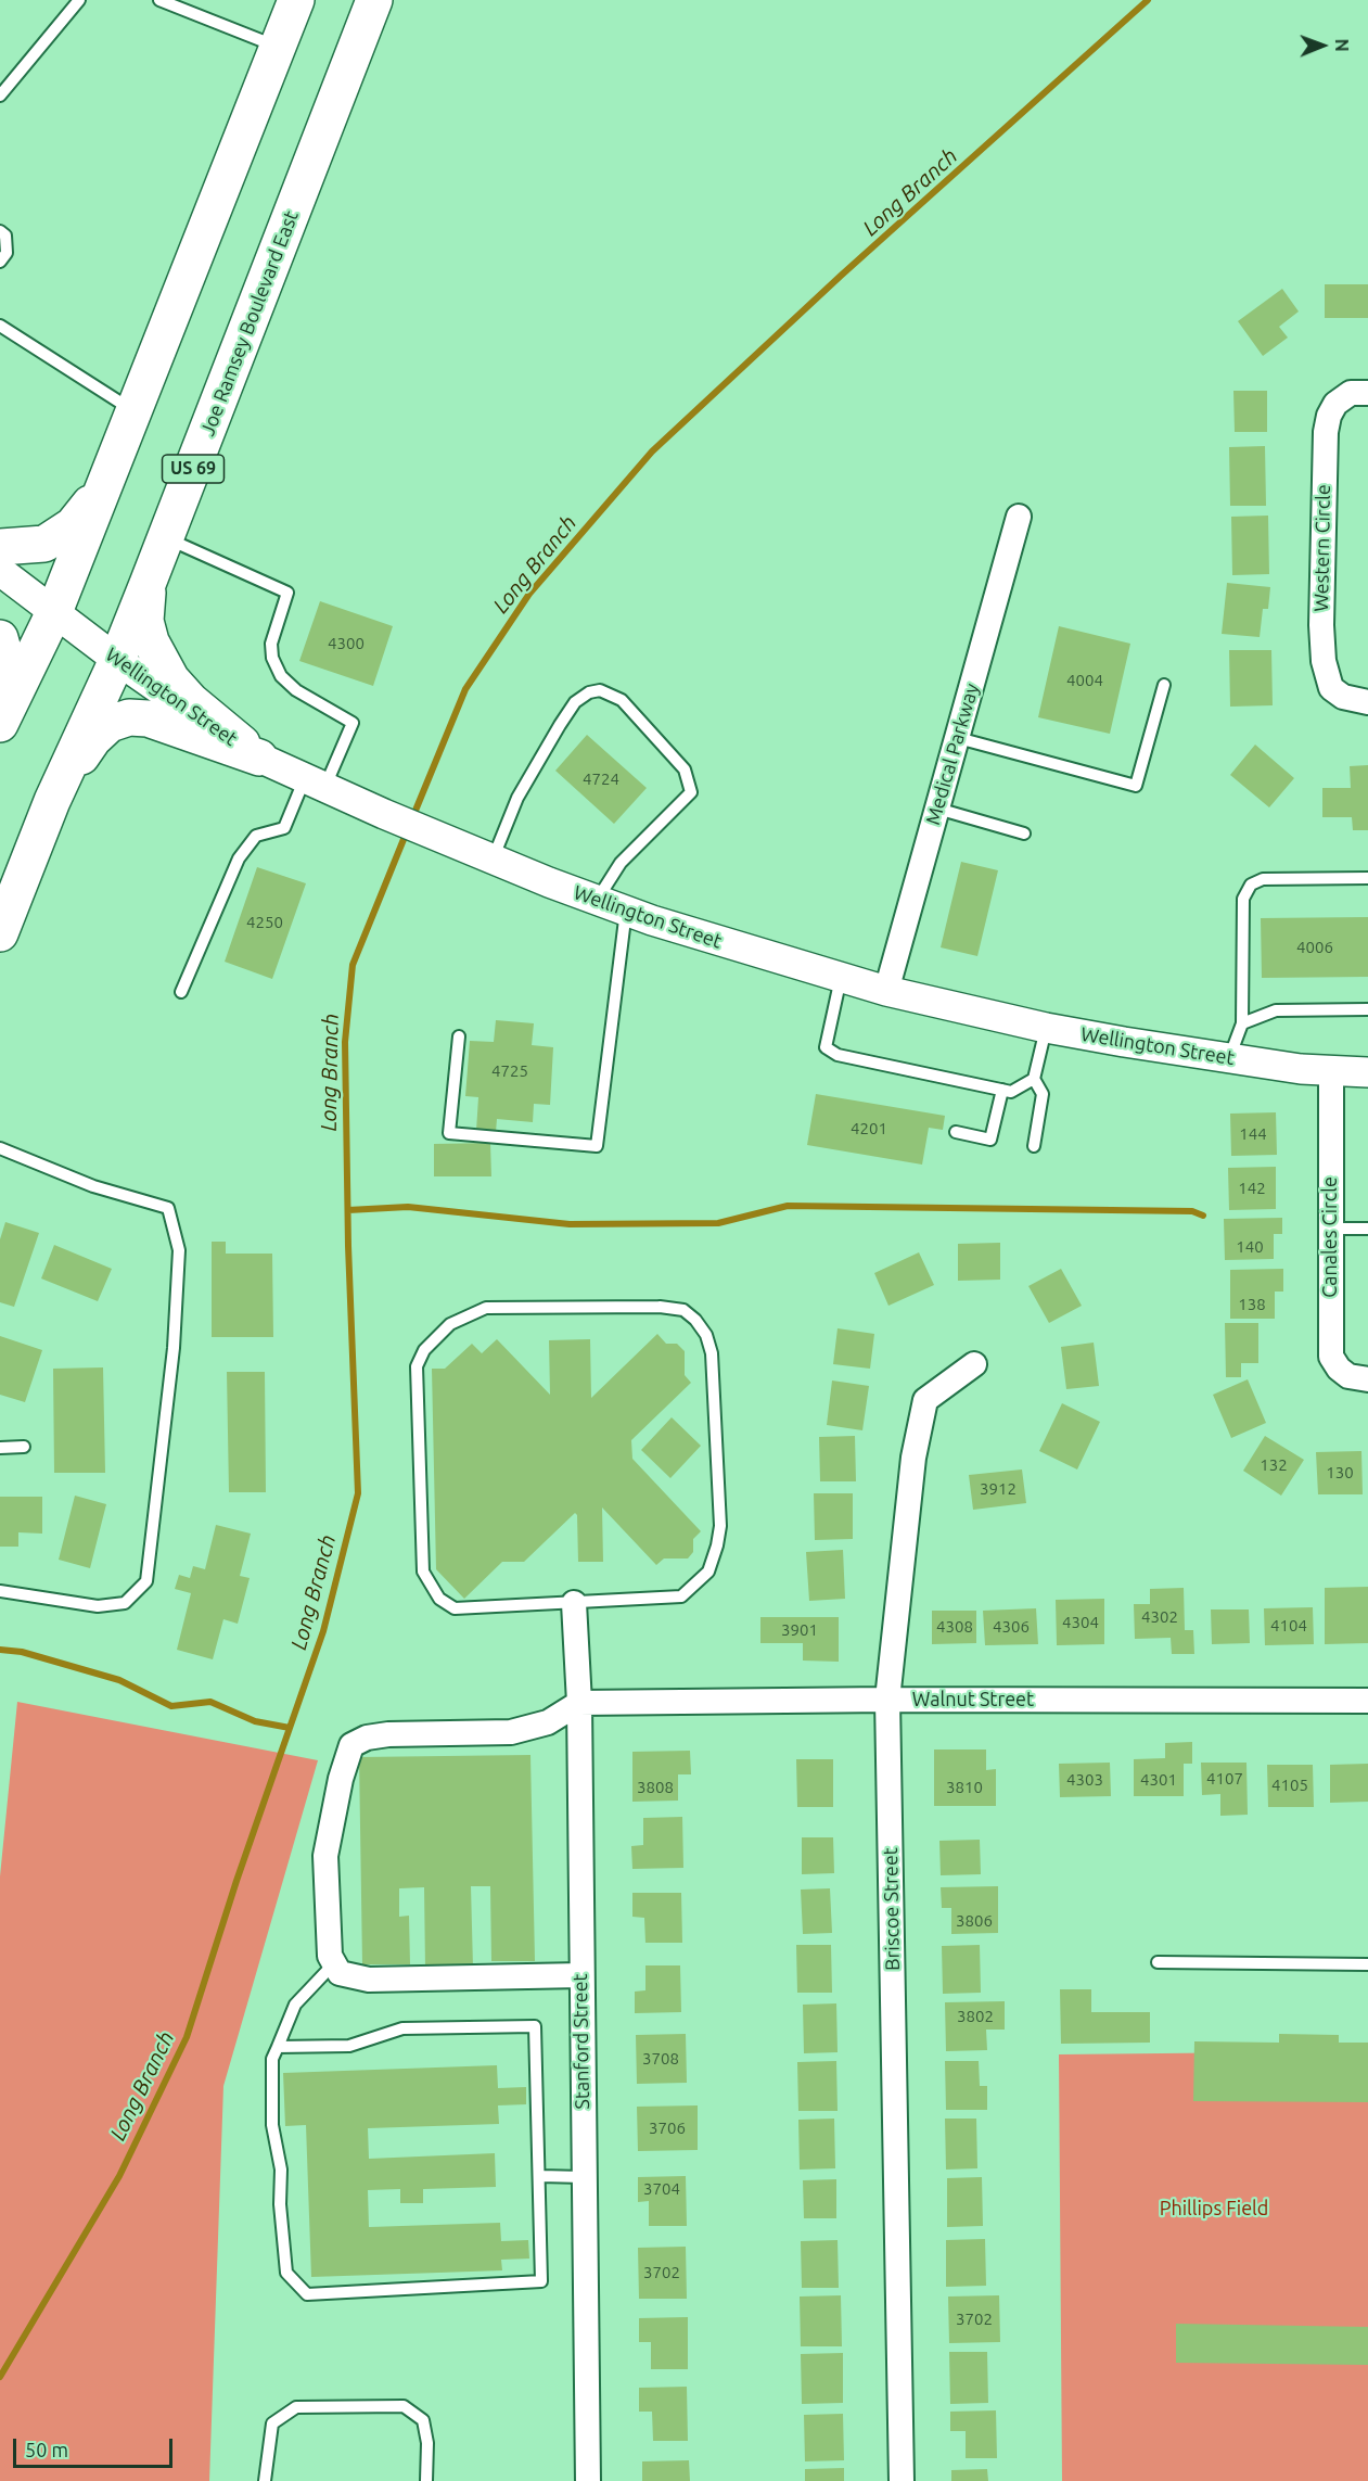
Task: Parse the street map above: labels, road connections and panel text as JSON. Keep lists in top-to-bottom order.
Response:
{
  "streets": {
    "highway": ["Joe Ramsey Boulevard East", "US 69"],
    "street": [
      "Western Circle",
      "Wellington Street",
      "Medical Parkway",
      "Canales Circle",
      "Walnut Street",
      "Briscoe Street",
      "Stanford Street"
    ]
  },
  "crossings": [
    ["Joe Ramsey Boulevard East", "Wellington Street"],
    ["Wellington Street", "Medical Parkway"],
    ["Wellington Street", "Canales Circle"],
    ["Walnut Street", "Briscoe Street"],
    ["Walnut Street", "Stanford Street"]
  ],
  "water": ["Long Branch"],
  "parks": ["Phillips Field"],
  "house_numbers": [
    "4300",
    "4004",
    "4724",
    "4250",
    "4006",
    "4725",
    "4201",
    "144",
    "142",
    "140",
    "138",
    "132",
    "130",
    "3912",
    "4302",
    "4304",
    "4104",
    "4308",
    "4306",
    "3901",
    "4107",
    "4303",
    "4301",
    "4105",
    "3808",
    "3810",
    "3806",
    "3802",
    "3708",
    "3706",
    "3704",
    "3702",
    "3702"
  ],
  "scale_bar": "50 m",
  "north": "right"
}
